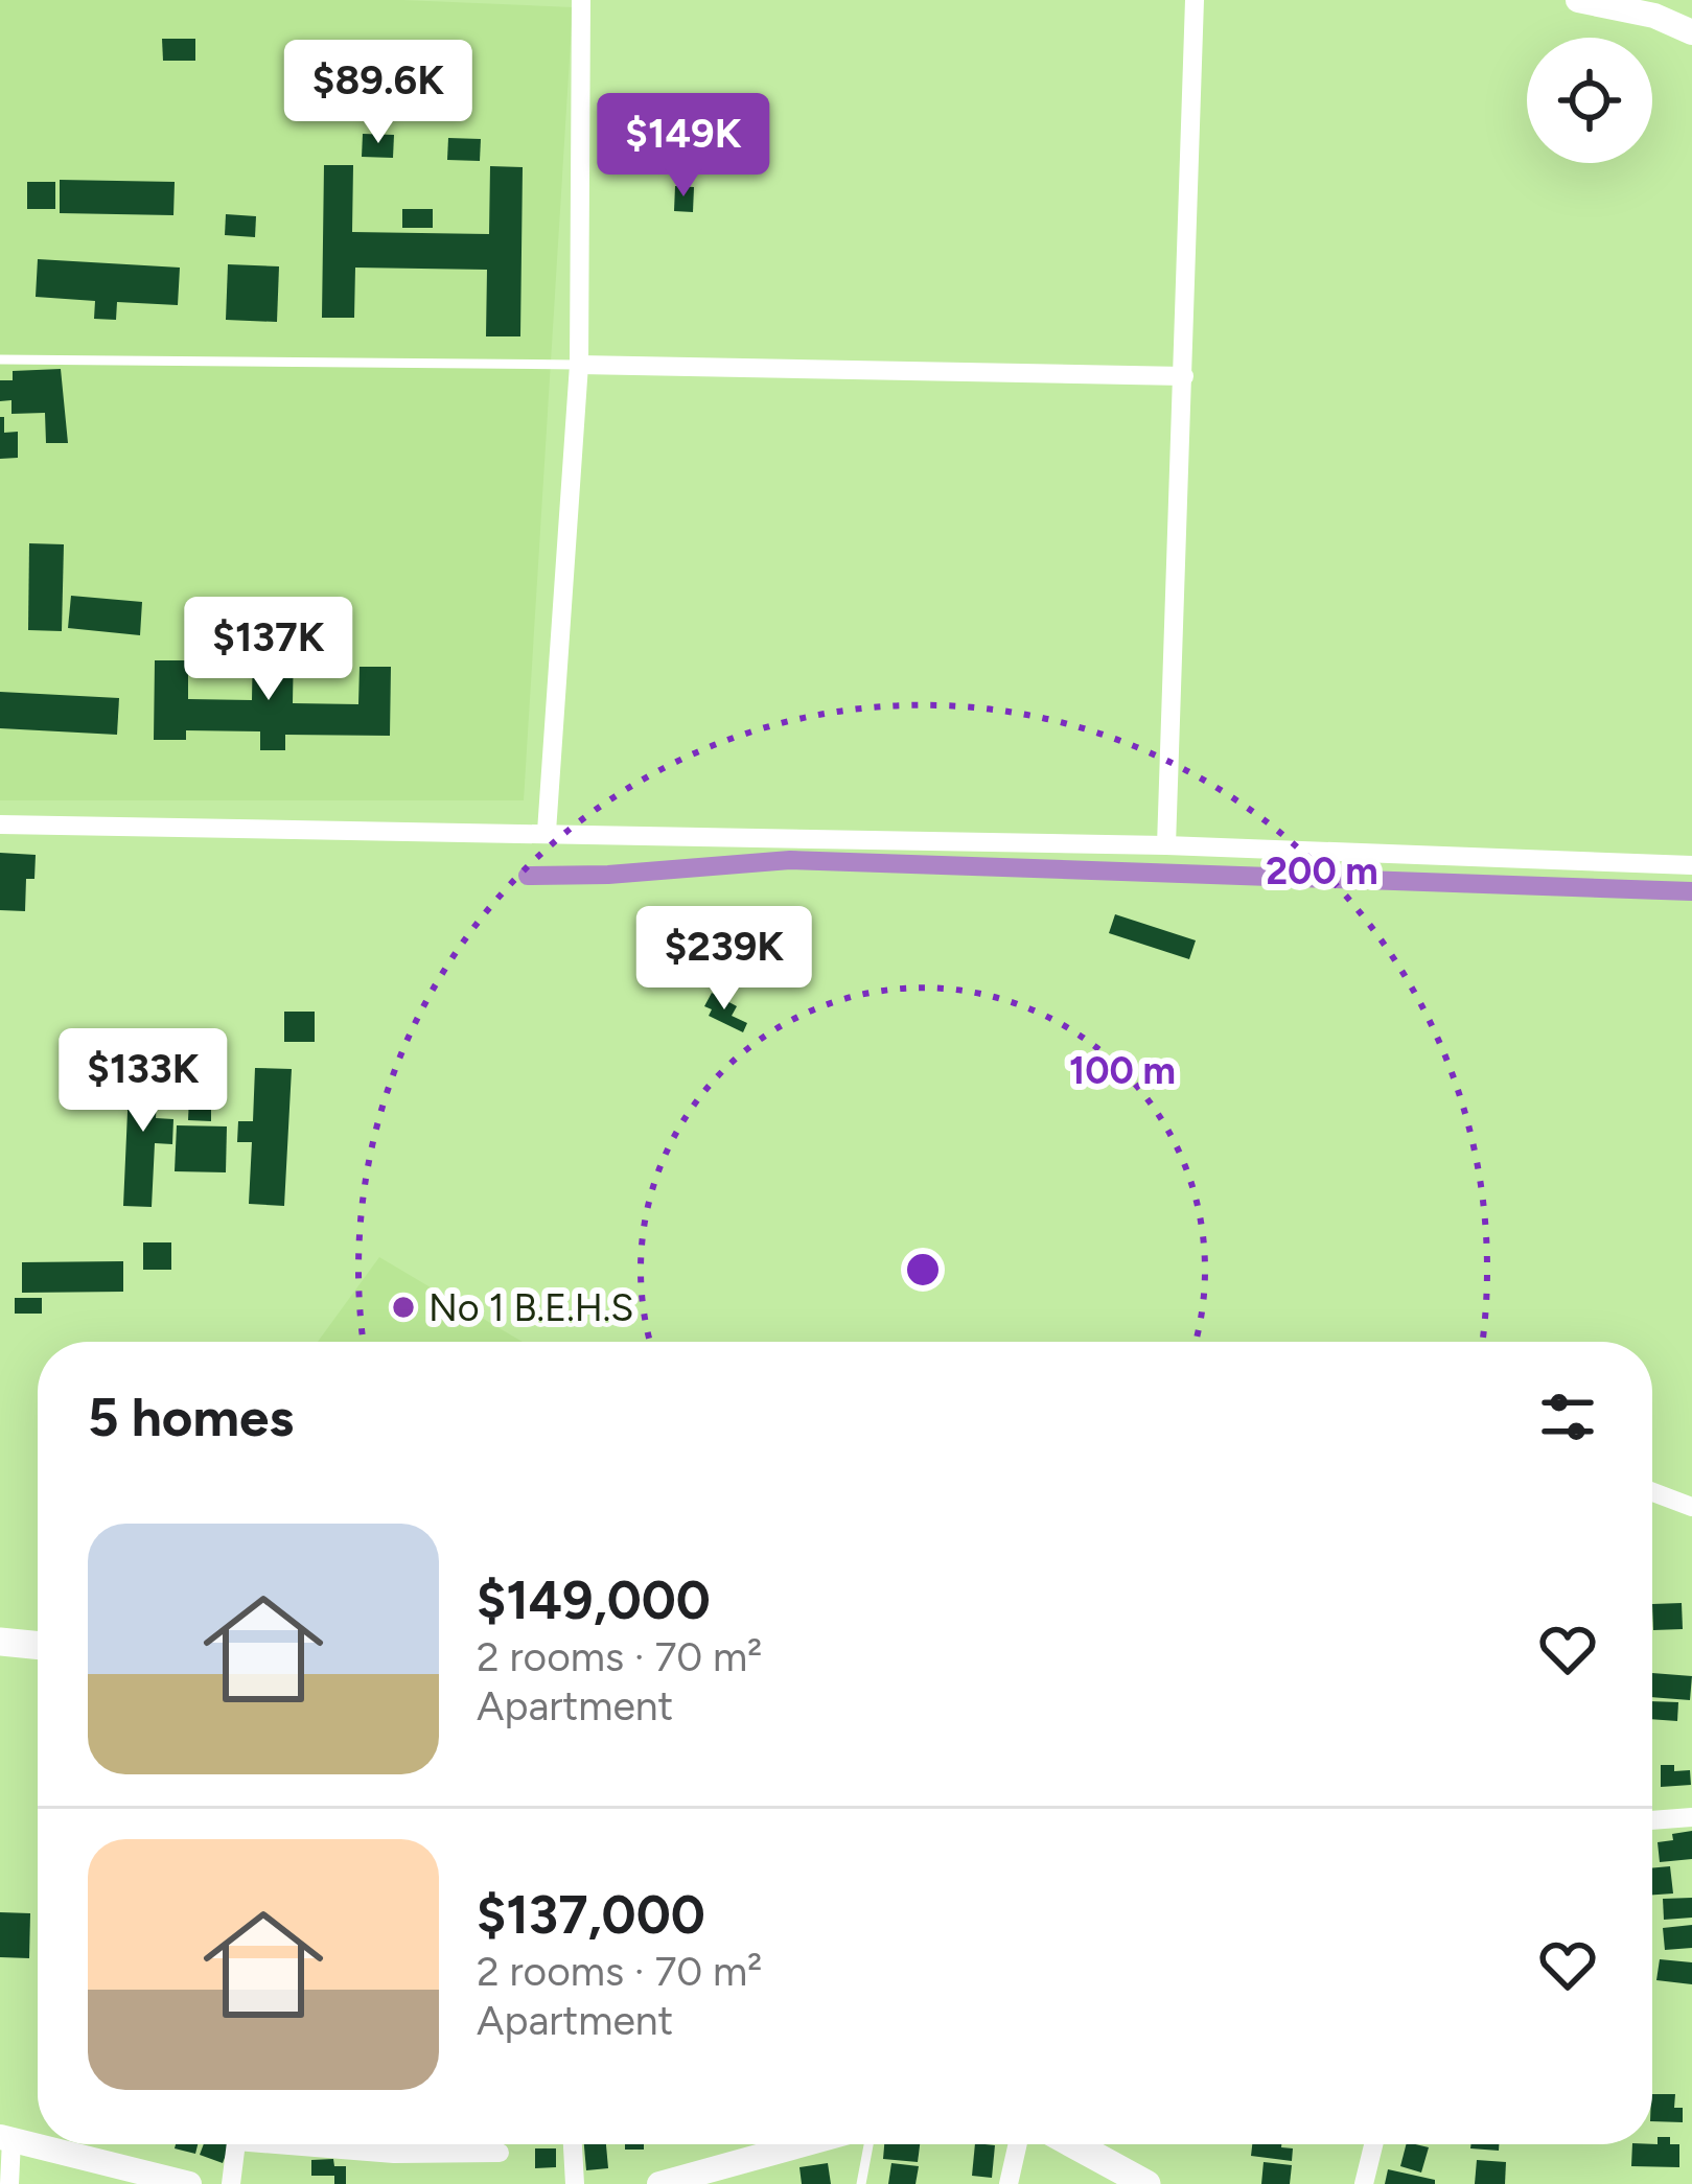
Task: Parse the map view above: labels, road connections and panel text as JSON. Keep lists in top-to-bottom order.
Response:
{
  "places": ["No 1 B.E.H.S"],
  "page": {
    "price": [
      "$89.6K",
      "$149K",
      "$137K",
      "$239K",
      "$133K"
    ],
    "heading": "5 homes",
    "list": [
      {
        "name": "$149,000",
        "note": "2 rooms · 70 m² · Apartment"
      },
      {
        "name": "$137,000",
        "note": "2 rooms · 70 m² · Apartment"
      }
    ]
  },
  "rings": ["200 m", "100 m"]
}
